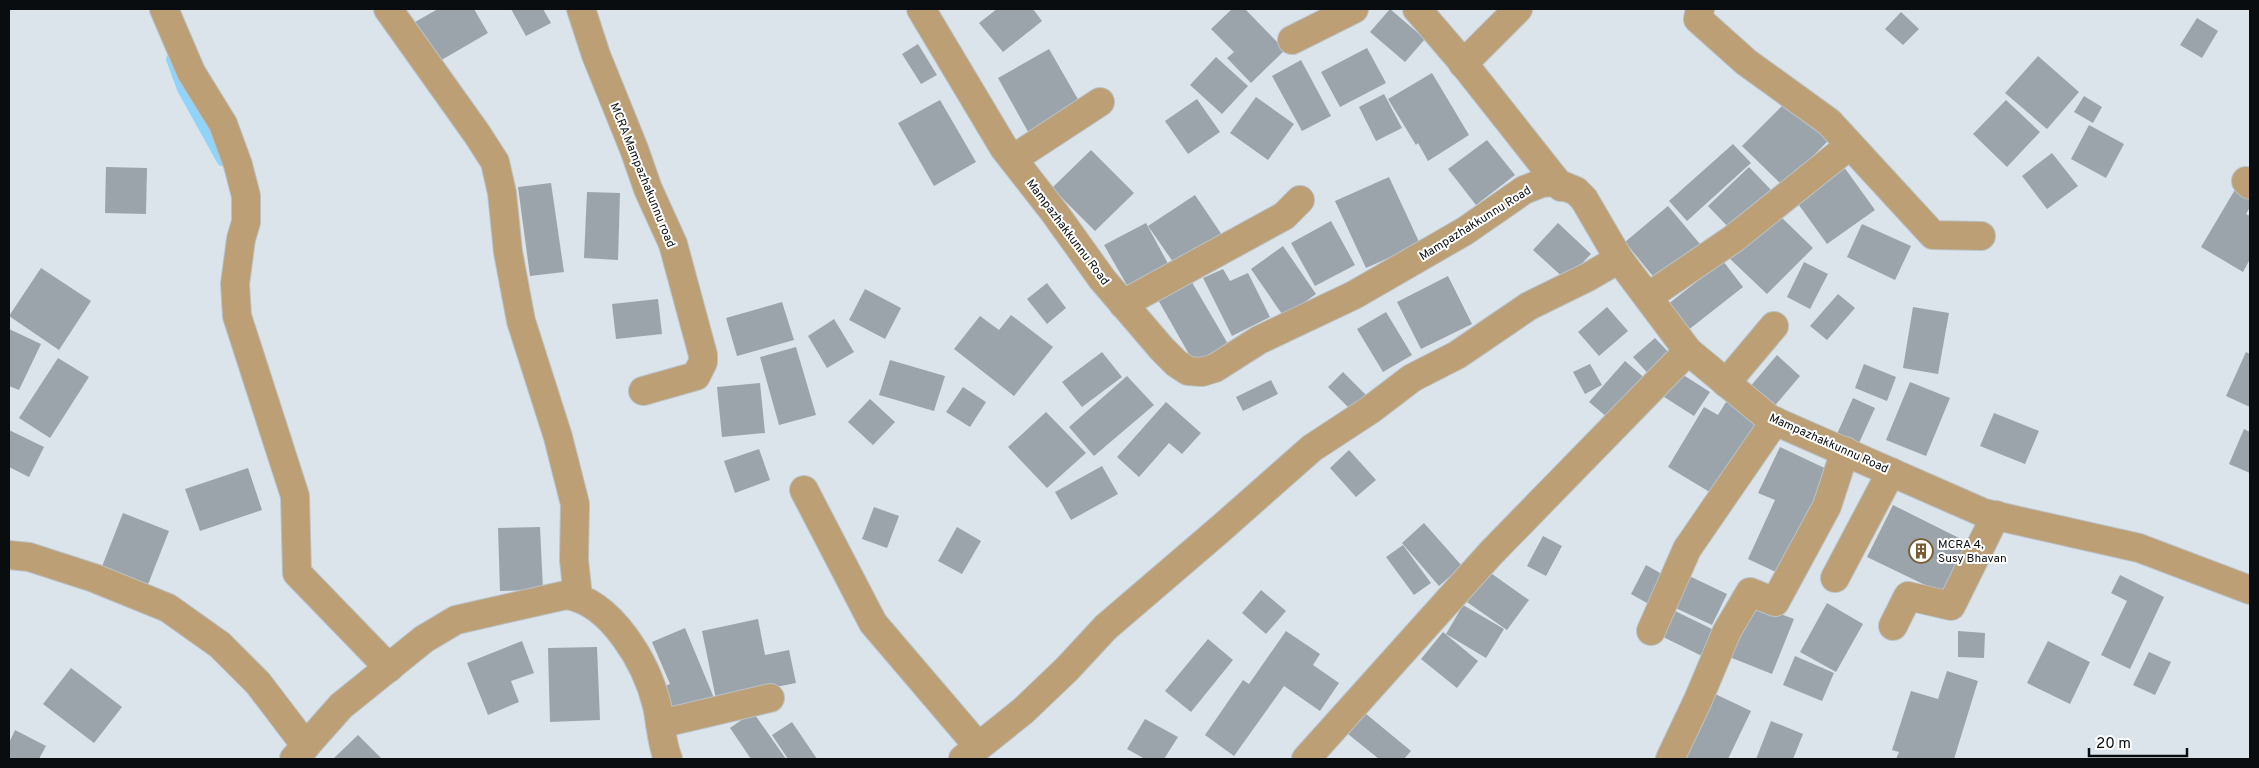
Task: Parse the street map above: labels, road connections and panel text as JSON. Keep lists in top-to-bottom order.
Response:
{
  "streets": {
    "street": ["MCRA Mampazhakunnu road", "Mampazhakkunnu Road"]
  },
  "places": {
    "building": ["MCRA 4, Susy Bhavan"]
  },
  "scale_bar": "20 m"
}
